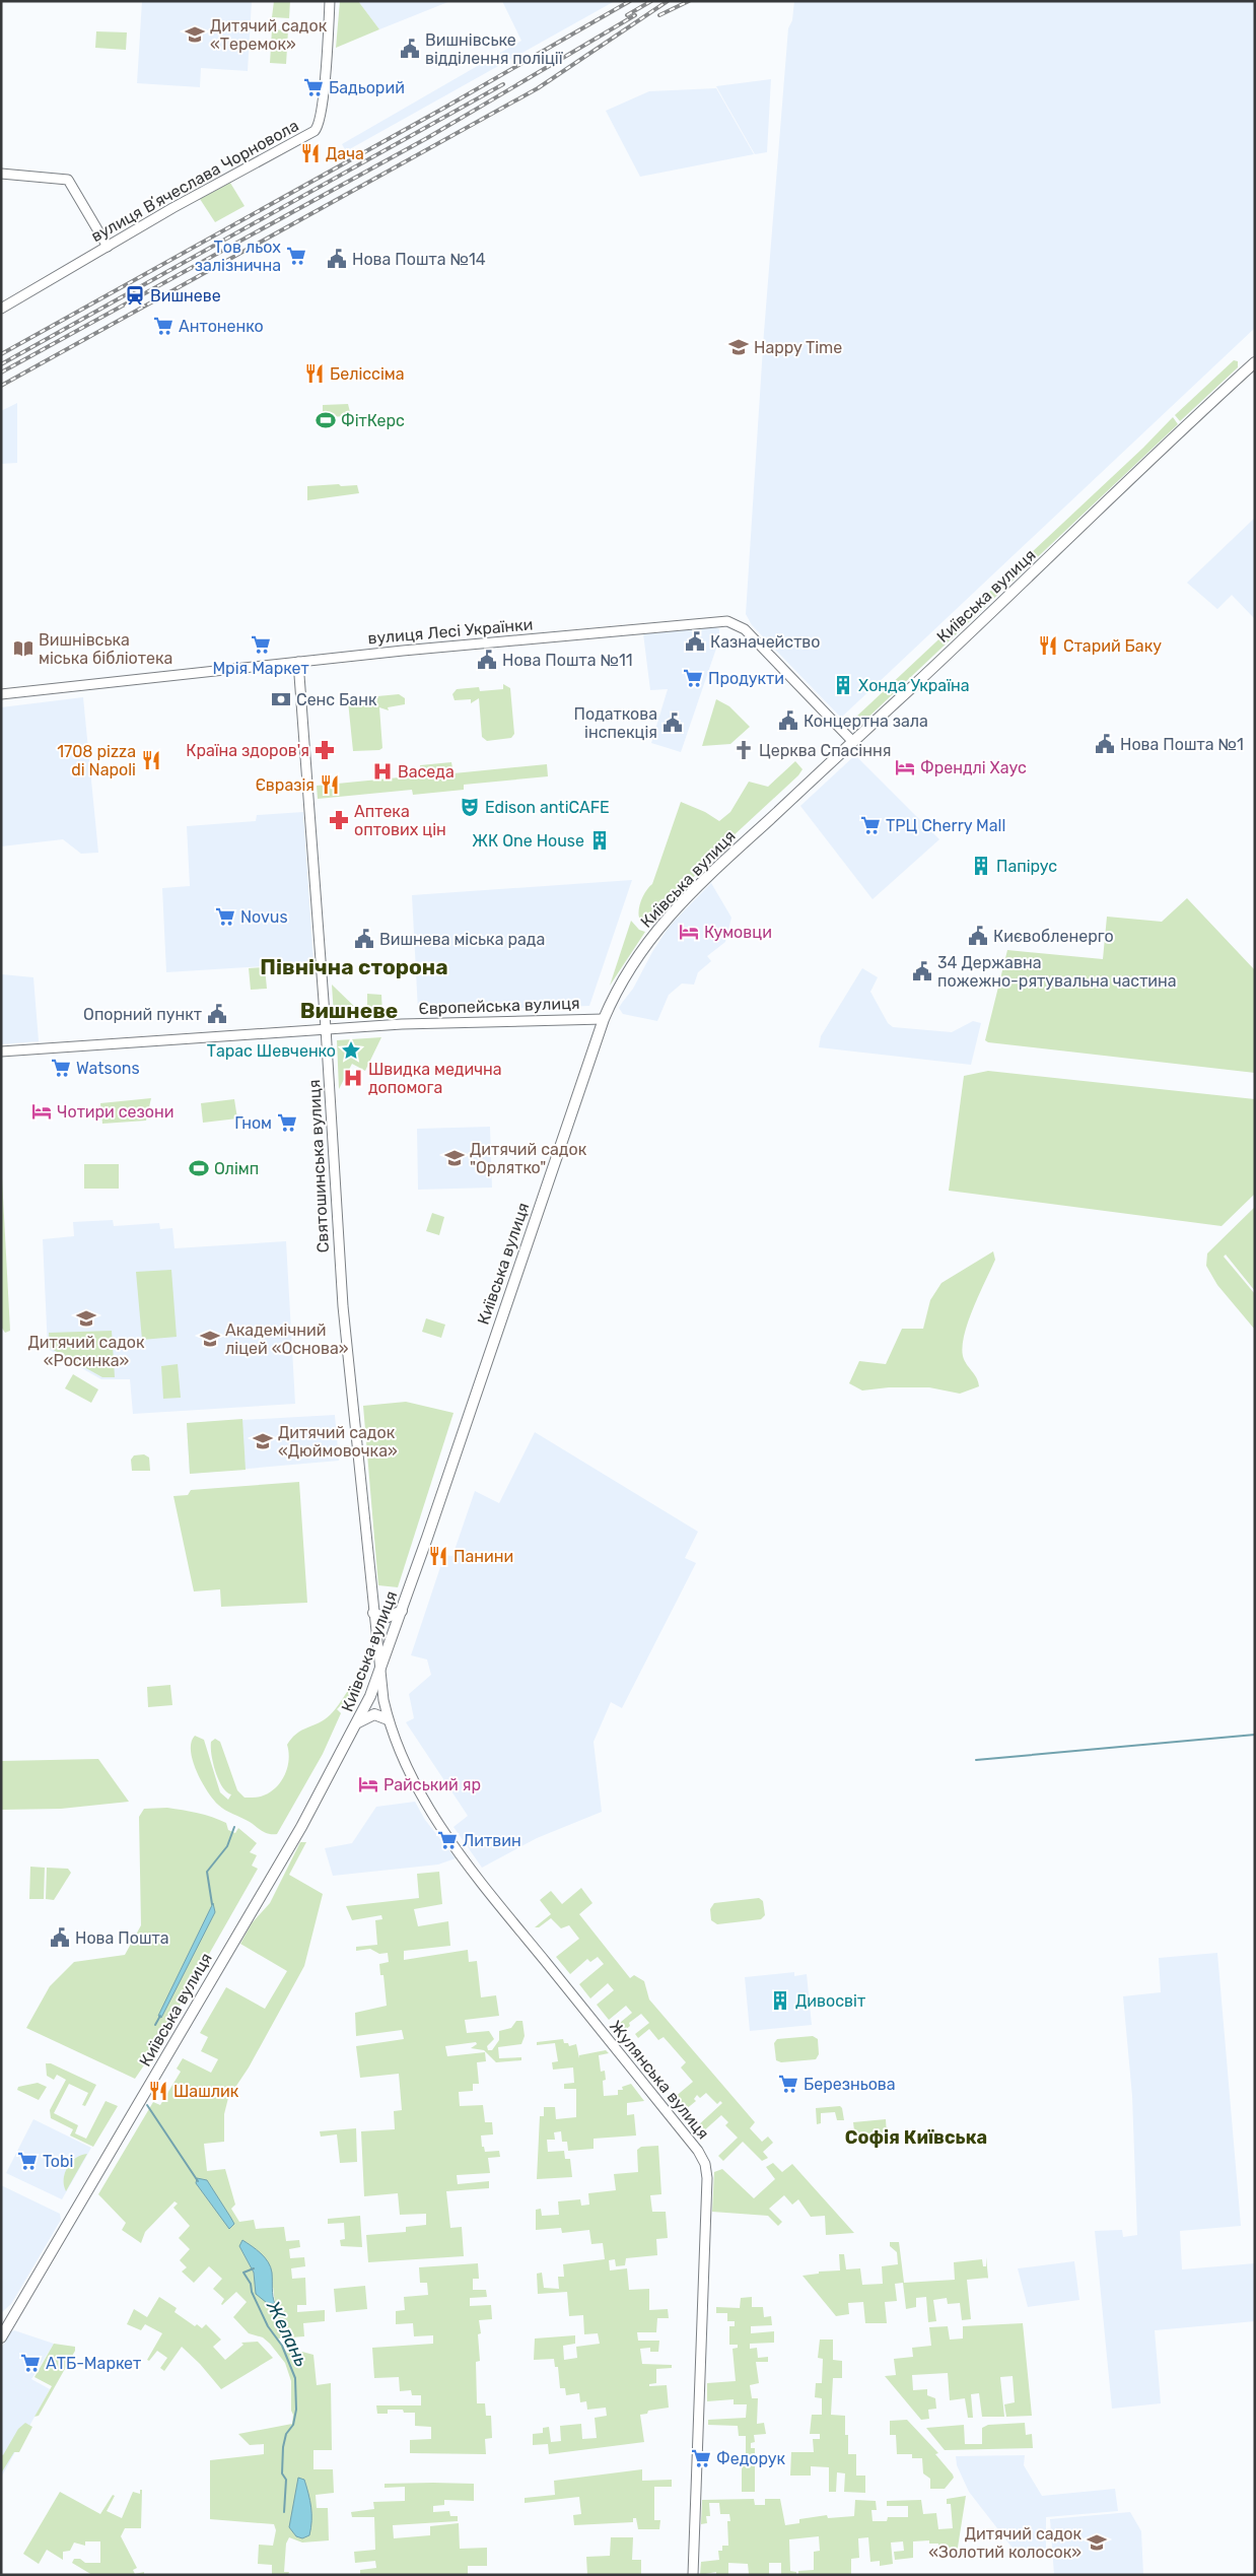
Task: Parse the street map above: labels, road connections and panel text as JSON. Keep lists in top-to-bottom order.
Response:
{
  "streets": {
    "main road": ["Київська вулиця"],
    "street": [
      "вулиця Вʼячеслава Чорновола",
      "вулиця Лесі Українки",
      "Європейська вулиця",
      "Святошинська вулиця",
      "Жулянська вулиця"
    ]
  },
  "crossings": [
    ["Київська вулиця", "вулиця Лесі Українки"],
    ["Київська вулиця", "Європейська вулиця"],
    ["Київська вулиця", "Святошинська вулиця"],
    ["Київська вулиця", "Жулянська вулиця"],
    ["вулиця Лесі Українки", "Святошинська вулиця"],
    ["Європейська вулиця", "Святошинська вулиця"],
    ["Святошинська вулиця", "Жулянська вулиця"]
  ],
  "districts": ["Північна сторона", "Вишневе", "Софія Київська"],
  "water": ["Желань"],
  "places": {
    "school or university": [
      "Дитячий садок «Теремок»",
      "Happy Time",
      "Дитячий садок \"Орлятко\"",
      "Дитячий садок «Росинка»",
      "Академічний ліцей «Основа»",
      "Дитячий садок «Дюймовочка»",
      "Дитячий садок «Золотий колосок»"
    ],
    "public building": [
      "Вишнівське відділення поліції",
      "Нова Пошта №14",
      "Казначейство",
      "Нова Пошта №11",
      "Концертна зала",
      "Податкова інспекція",
      "Нова Пошта №1",
      "Києвобленерго",
      "Вишнева міська рада",
      "34 Державна пожежно-рятувальна частина",
      "Опорний пункт",
      "Нова Пошта"
    ],
    "supermarket": [
      "Бадьорий",
      "Тов льох залізнична",
      "Антоненко",
      "Мрія Маркет",
      "Продукти",
      "ТРЦ Cherry Mall",
      "Novus",
      "Watsons",
      "Гном",
      "Литвин",
      "Березньова",
      "Tobi",
      "АТБ-Маркет",
      "Федорук"
    ],
    "restaurant": [
      "Дача",
      "Беліссіма",
      "Старий Баку",
      "1708 pizza di Napoli",
      "Євразія",
      "Панини",
      "Шашлик"
    ],
    "station": ["Вишневе"],
    "sports": ["ФітКерс", "Олімп"],
    "library": ["Вишнівська міська бібліотека"],
    "building": [
      "Хонда Україна",
      "ЖК One House",
      "Папірус",
      "Дивосвіт"
    ],
    "bank": ["Сенс Банк"],
    "pharmacy": ["Країна здоров'я", "Аптека оптових цін"],
    "church": ["Церква Спасіння"],
    "hotel": [
      "Френдлі Хаус",
      "Кумовци",
      "Чотири сезони",
      "Райський яр"
    ],
    "hospital": ["Васеда", "Швидка медична допомога"],
    "theatre": ["Edison antiCAFE"],
    "place": ["Тарас Шевченко"]
  }
}
